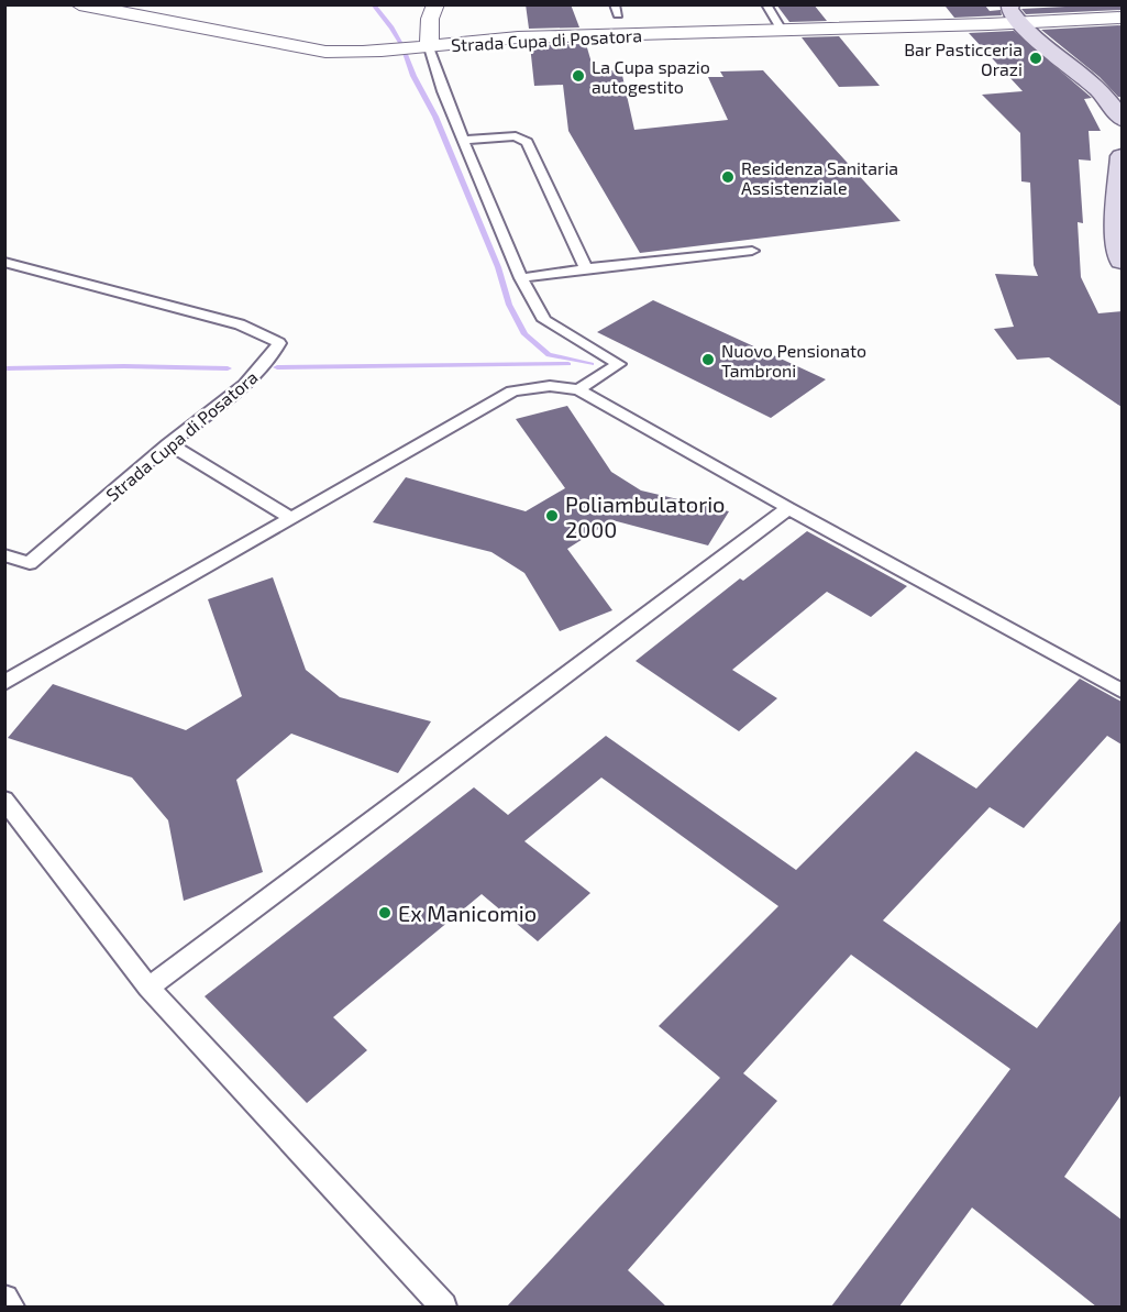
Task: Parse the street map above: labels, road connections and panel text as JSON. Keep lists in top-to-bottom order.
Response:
{
  "streets": {
    "street": ["Strada Cupa di Posatora"]
  },
  "places": [
    "Bar Pasticceria Orazi",
    "La Cupa spazio autogestito",
    "Residenza Sanitaria Assistenziale",
    "Nuovo Pensionato Tambroni",
    "Poliambulatorio 2000",
    "Ex Manicomio"
  ]
}
